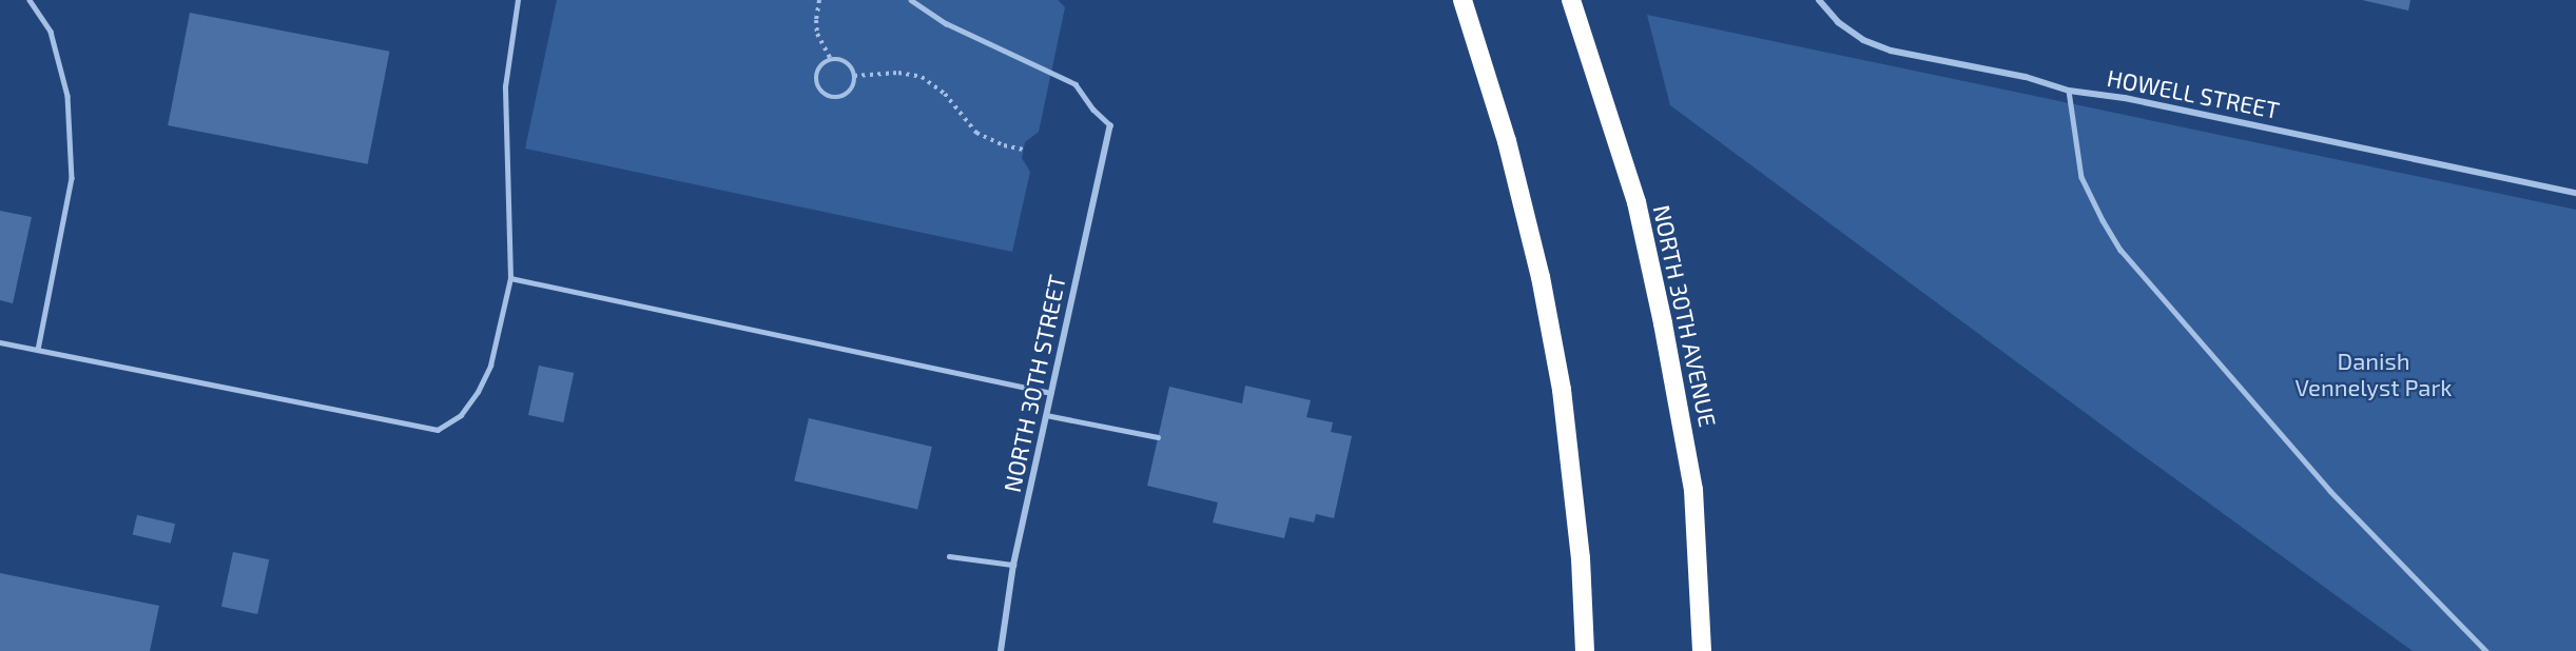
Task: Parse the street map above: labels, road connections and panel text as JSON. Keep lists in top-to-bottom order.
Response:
{
  "streets": {
    "highway": ["NORTH 30TH AVENUE"],
    "street": ["HOWELL STREET", "NORTH 30TH STREET"]
  },
  "parks": ["Danish Vennelyst Park"]
}
